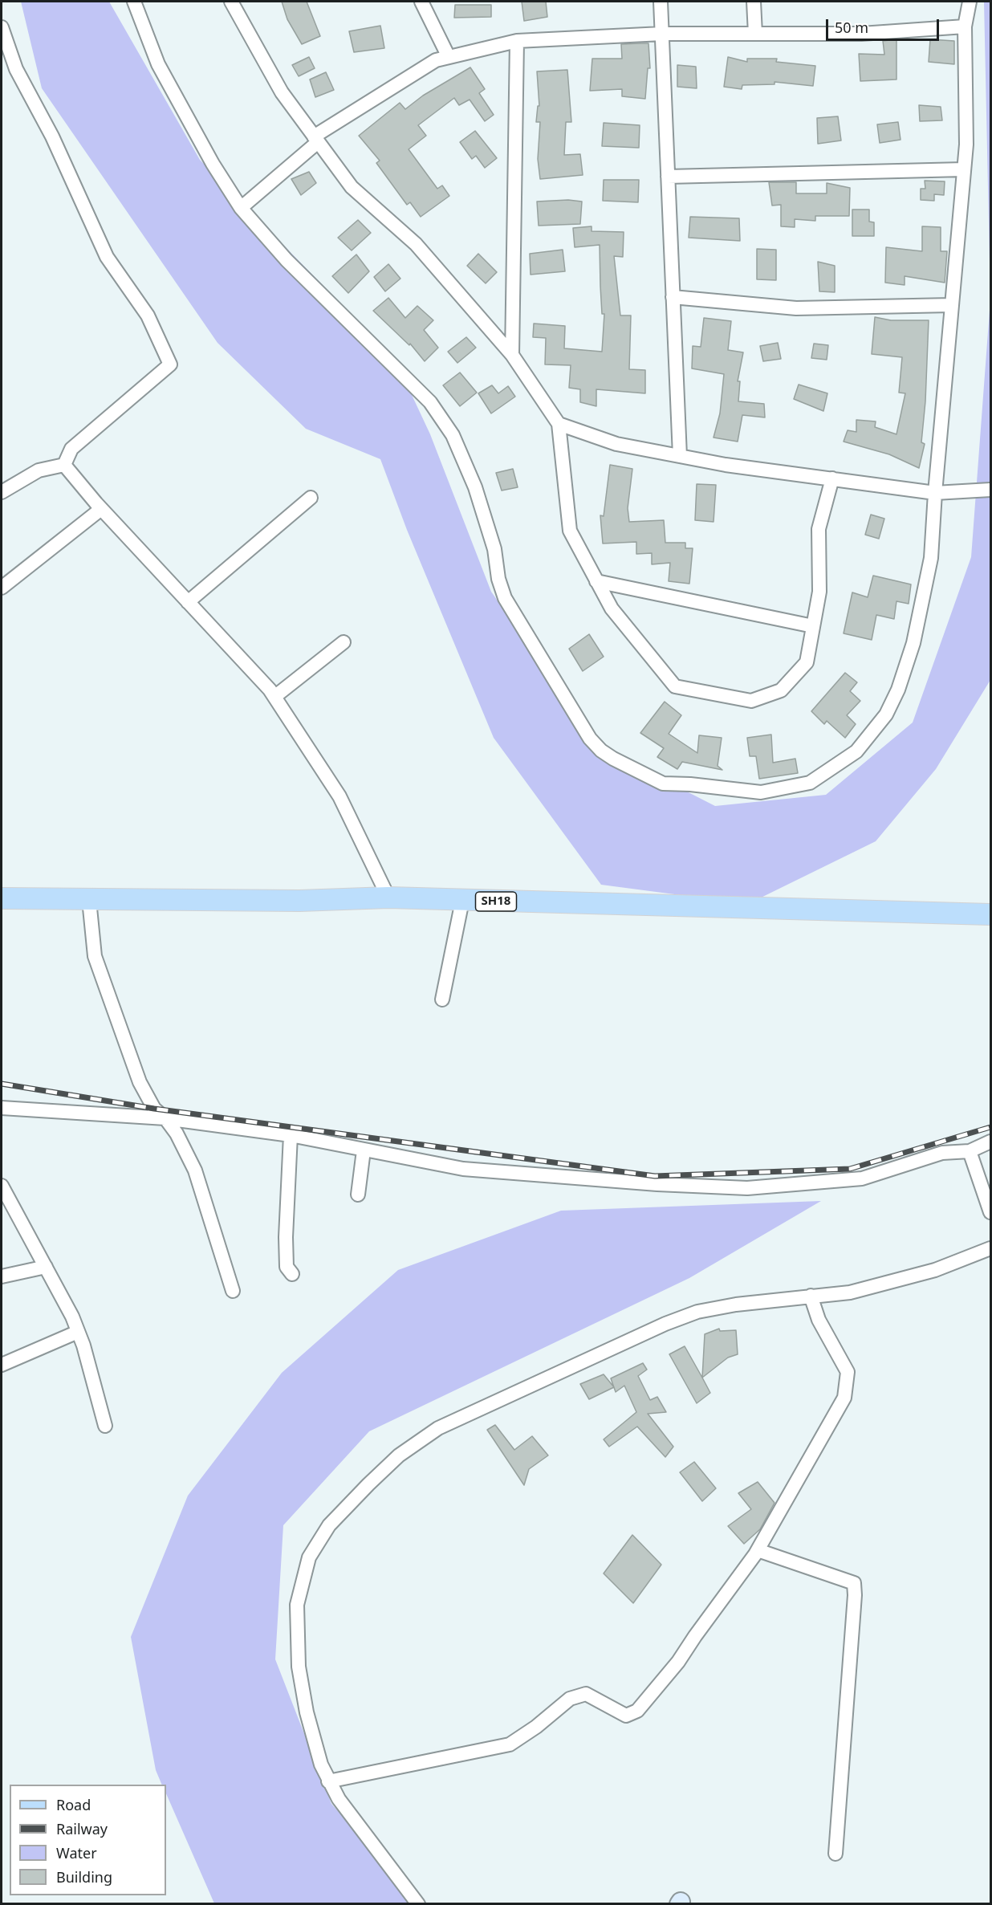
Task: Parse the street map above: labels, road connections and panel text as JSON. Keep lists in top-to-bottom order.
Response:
{
  "streets": {
    "main road": ["SH18"]
  },
  "legend": [
    "Road",
    "Railway",
    "Water",
    "Building"
  ],
  "scale_bar": "50 m"
}
